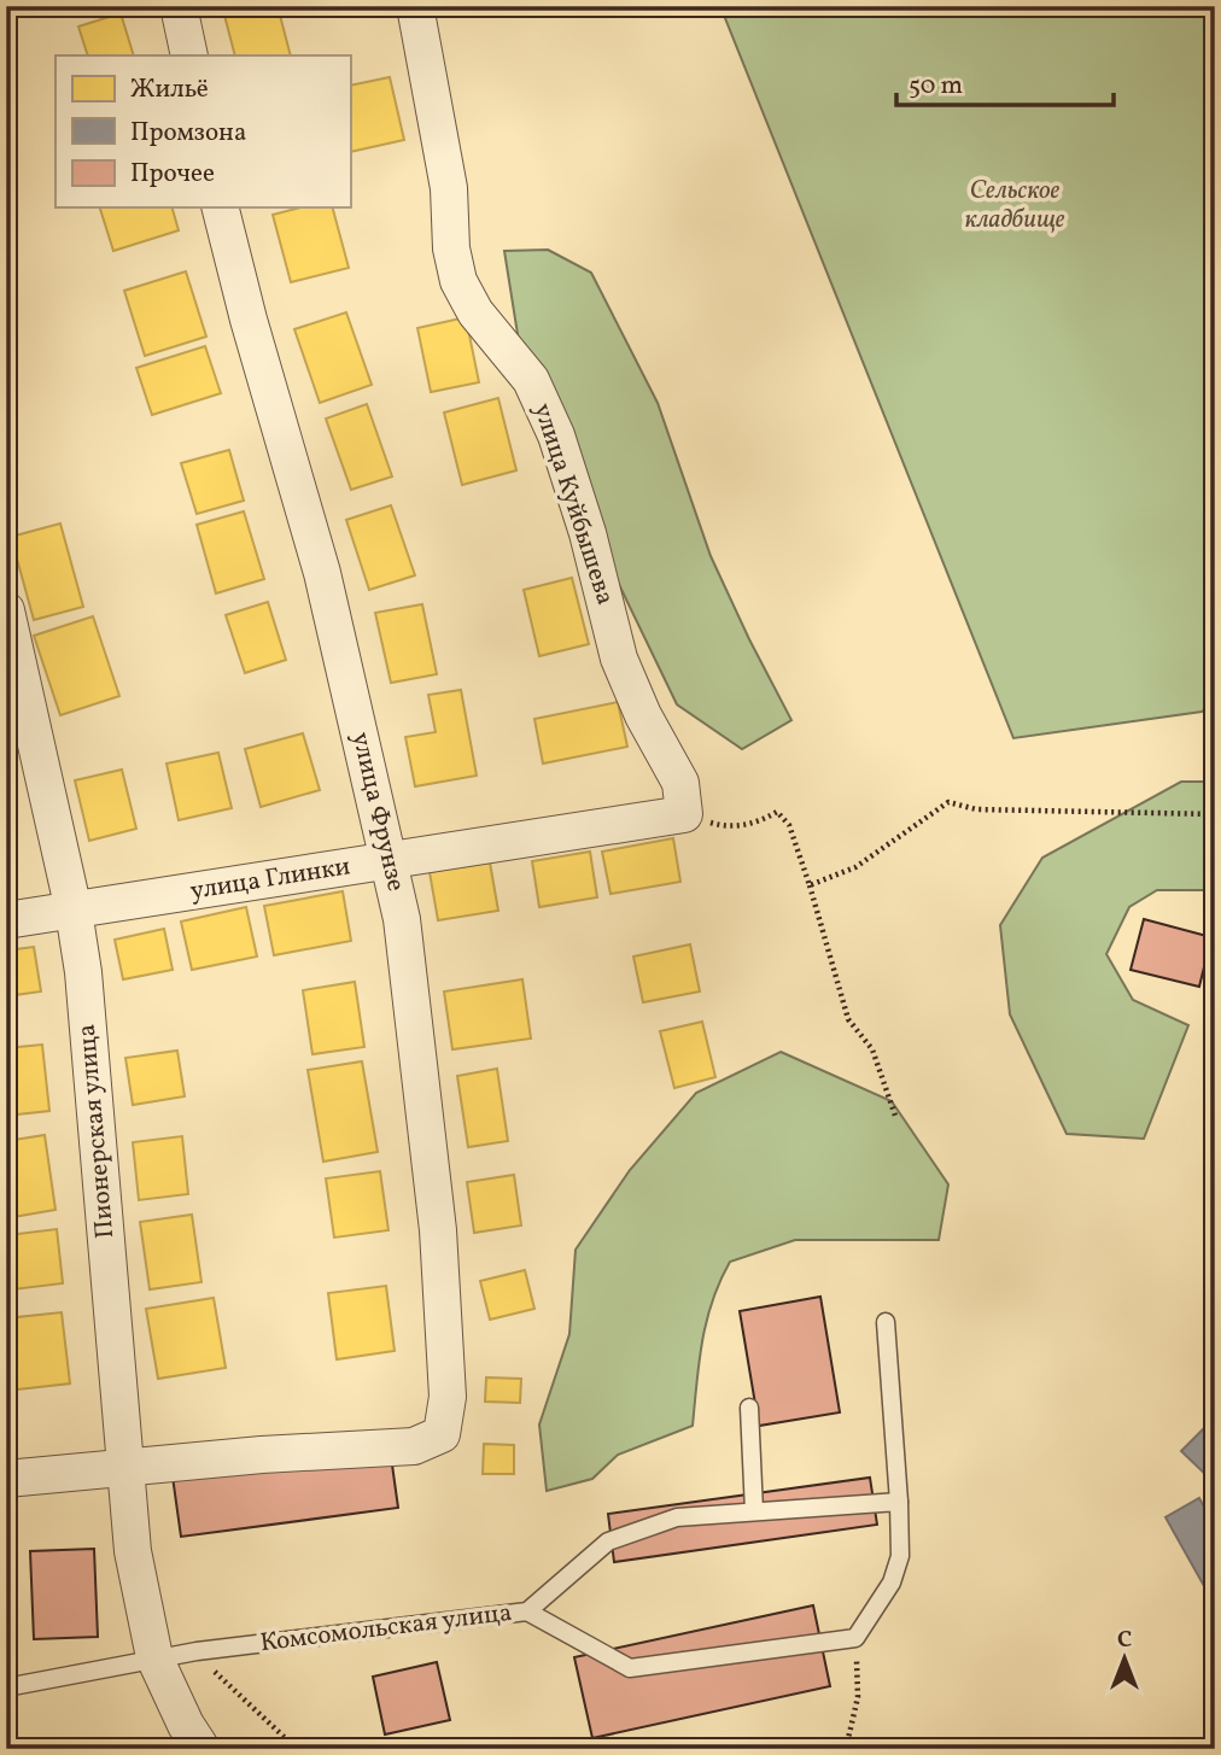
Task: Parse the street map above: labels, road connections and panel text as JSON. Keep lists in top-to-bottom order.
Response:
{
  "streets": {
    "street": [
      "улица Куйбышева",
      "улица Фрунзе",
      "улица Глинки",
      "Пионерская улица"
    ],
    "lane": ["Комсомольская улица"]
  },
  "crossings": [
    ["улица Куйбышева", "улица Глинки"],
    ["улица Фрунзе", "улица Глинки"],
    ["улица Фрунзе", "Пионерская улица"],
    ["улица Глинки", "Пионерская улица"],
    ["Пионерская улица", "Комсомольская улица"]
  ],
  "parks": ["Сельское кладбище"],
  "legend": ["Жильё", "Промзона", "Прочее"],
  "scale_bar": "50 m",
  "north": "top"
}
